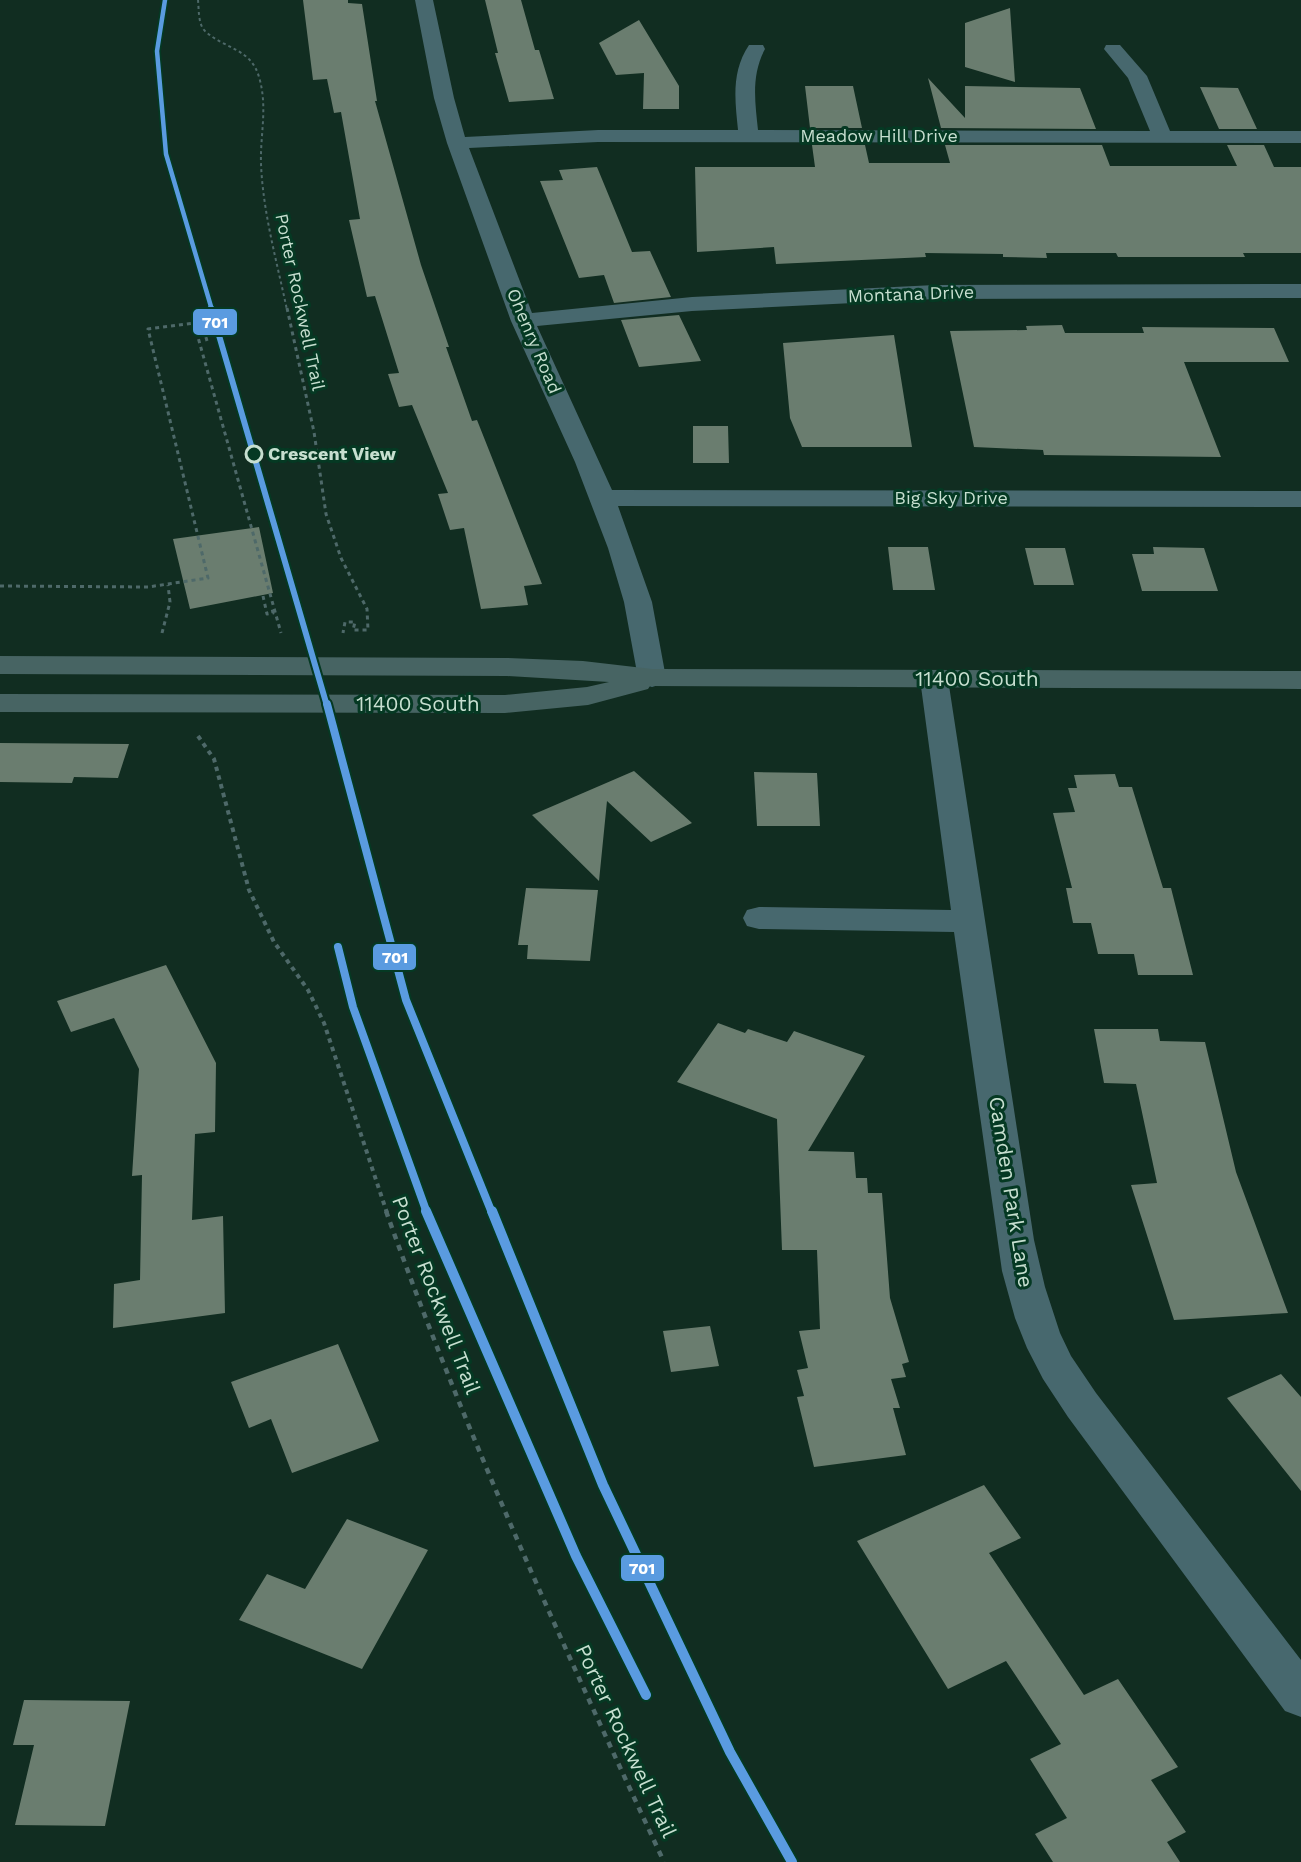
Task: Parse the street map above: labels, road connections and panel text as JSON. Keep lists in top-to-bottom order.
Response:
{
  "streets": {
    "main road": ["11400 South"],
    "street": [
      "Meadow Hill Drive",
      "Montana Drive",
      "Ohenry Road",
      "Big Sky Drive",
      "Camden Park Lane"
    ],
    "path": ["Porter Rockwell Trail"]
  },
  "crossings": [
    ["Meadow Hill Drive", "Ohenry Road"],
    ["Montana Drive", "Ohenry Road"],
    ["Ohenry Road", "Big Sky Drive"],
    ["Ohenry Road", "11400 South"],
    ["11400 South", "Camden Park Lane"]
  ],
  "places": ["Crescent View"],
  "lines": ["transit line 701"]
}
